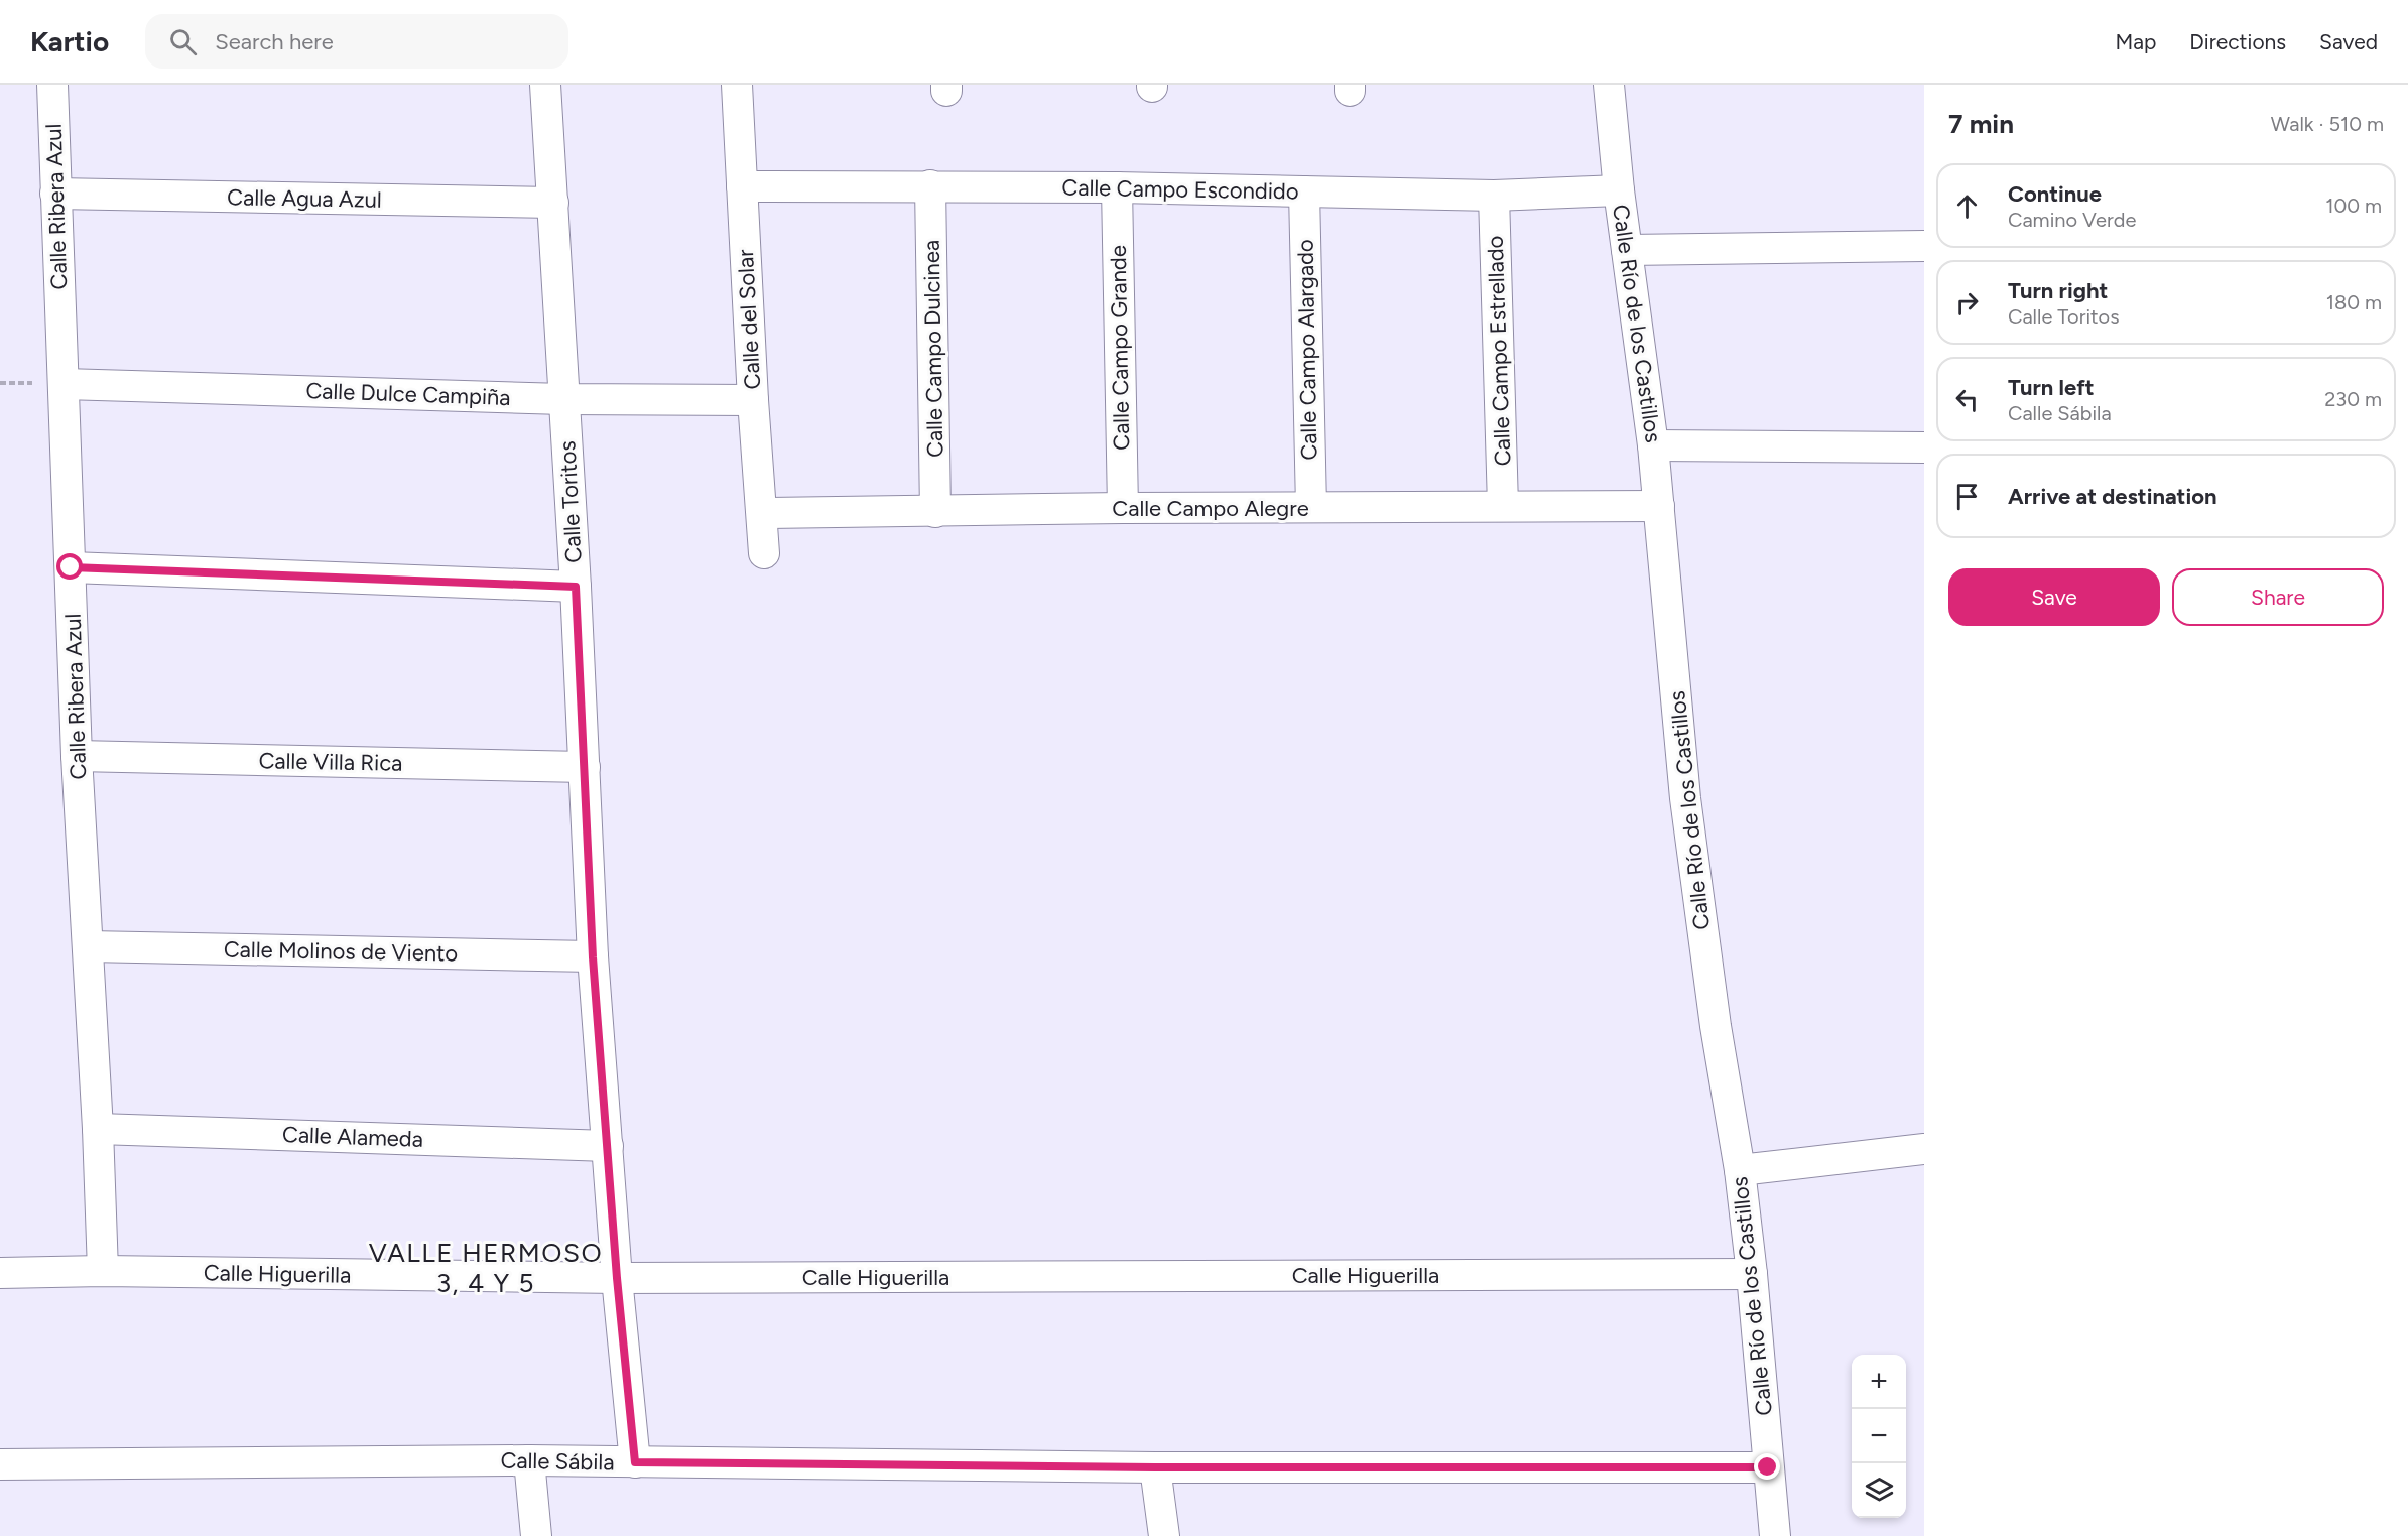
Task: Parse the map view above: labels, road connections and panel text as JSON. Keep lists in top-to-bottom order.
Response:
{
  "streets": {
    "street": [
      "Calle Campo Escondido",
      "Calle Agua Azul",
      "Calle Ribera Azul",
      "Calle del Solar",
      "Calle Río de los Castillos",
      "Calle Campo Grande",
      "Calle Campo Dulcinea",
      "Calle Campo Alargado",
      "Calle Campo Estrellado",
      "Calle Dulce Campiña",
      "Calle Toritos",
      "Calle Campo Alegre",
      "Calle Villa Rica",
      "Calle Molinos de Viento",
      "Calle Alameda",
      "Calle Higuerilla",
      "Calle Sábila"
    ]
  },
  "crossings": [
    ["Calle Campo Escondido", "Calle del Solar"],
    ["Calle Campo Escondido", "Calle Río de los Castillos"],
    ["Calle Campo Escondido", "Calle Campo Grande"],
    ["Calle Campo Escondido", "Calle Campo Dulcinea"],
    ["Calle Campo Escondido", "Calle Campo Alargado"],
    ["Calle Campo Escondido", "Calle Campo Estrellado"],
    ["Calle Agua Azul", "Calle Ribera Azul"],
    ["Calle Agua Azul", "Calle Toritos"],
    ["Calle Ribera Azul", "Calle Dulce Campiña"],
    ["Calle Ribera Azul", "Calle Villa Rica"],
    ["Calle Ribera Azul", "Calle Molinos de Viento"],
    ["Calle Ribera Azul", "Calle Alameda"],
    ["Calle Ribera Azul", "Calle Higuerilla"],
    ["Calle del Solar", "Calle Dulce Campiña"],
    ["Calle del Solar", "Calle Campo Alegre"],
    ["Calle Río de los Castillos", "Calle Campo Alegre"],
    ["Calle Río de los Castillos", "Calle Higuerilla"],
    ["Calle Río de los Castillos", "Calle Sábila"],
    ["Calle Campo Grande", "Calle Campo Alegre"],
    ["Calle Campo Dulcinea", "Calle Campo Alegre"],
    ["Calle Campo Alargado", "Calle Campo Alegre"],
    ["Calle Campo Estrellado", "Calle Campo Alegre"],
    ["Calle Dulce Campiña", "Calle Toritos"],
    ["Calle Toritos", "Calle Villa Rica"],
    ["Calle Toritos", "Calle Molinos de Viento"],
    ["Calle Toritos", "Calle Alameda"],
    ["Calle Toritos", "Calle Higuerilla"],
    ["Calle Toritos", "Calle Sábila"]
  ],
  "districts": ["VALLE HERMOSO 3, 4 Y 5"],
  "page": {
    "header": "Kartio",
    "search": "Search here",
    "nav": ["Map", "Directions", "Saved"],
    "heading": ["7 min", "Walk · 510 m"],
    "list": [
      ["Continue", "Camino Verde", "100 m"],
      ["Turn right", "Calle Toritos", "180 m"],
      ["Turn left", "Calle Sábila", "230 m"],
      "Arrive at destination"
    ],
    "buttons": ["Save", "Share"],
    "map_buttons": ["+", "−"]
  }
}
